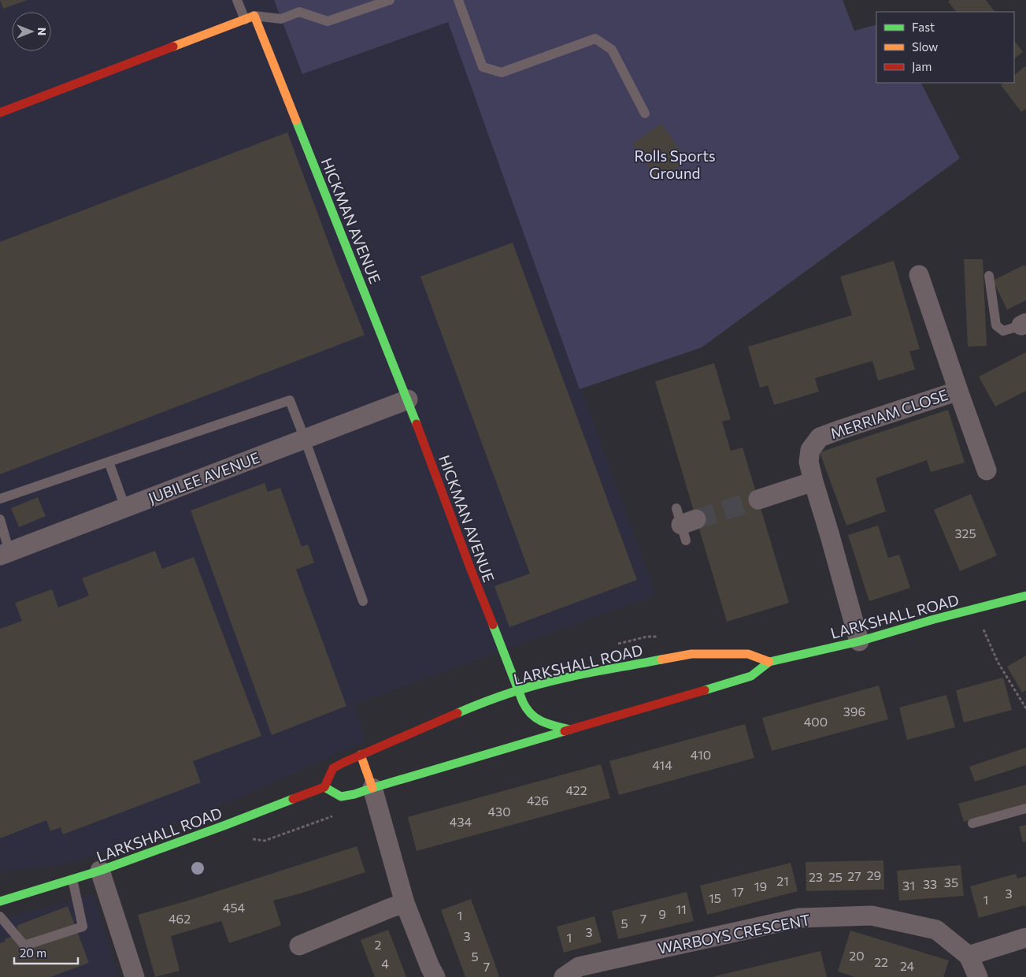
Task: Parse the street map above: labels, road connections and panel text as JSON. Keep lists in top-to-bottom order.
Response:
{
  "streets": {
    "main road": ["HICKMAN AVENUE", "LARKSHALL ROAD"],
    "street": ["MERRIAM CLOSE", "JUBILEE AVENUE", "WARBOYS CRESCENT"]
  },
  "crossings": [
    ["HICKMAN AVENUE", "JUBILEE AVENUE"],
    ["HICKMAN AVENUE", "LARKSHALL ROAD"],
    ["MERRIAM CLOSE", "LARKSHALL ROAD"]
  ],
  "parks": ["Rolls Sports Ground"],
  "house_numbers": [
    "325",
    "396",
    "400",
    "410",
    "414",
    "422",
    "426",
    "430",
    "434",
    "29",
    "27",
    "23",
    "25",
    "21",
    "35",
    "33",
    "31",
    "19",
    "17",
    "3",
    "15",
    "1",
    "454",
    "11",
    "9",
    "1",
    "462",
    "7",
    "5",
    "3",
    "3",
    "1",
    "2",
    "20",
    "5",
    "22",
    "4",
    "24",
    "7"
  ],
  "legend": ["Fast", "Slow", "Jam"],
  "scale_bar": "20 m",
  "north": "right"
}
